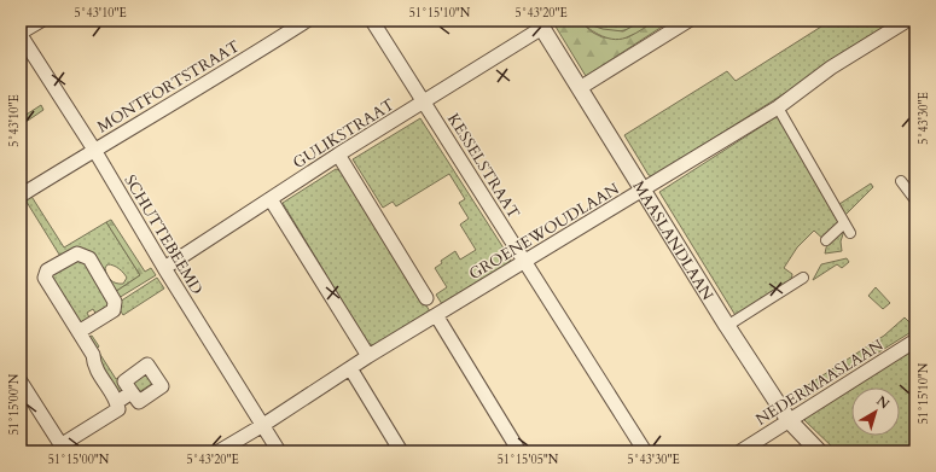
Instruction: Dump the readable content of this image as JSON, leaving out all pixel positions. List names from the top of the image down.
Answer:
{
  "streets": {
    "street": [
      "MONTFORTSTRAAT",
      "GULIKSTRAAT",
      "KESSELSTRAAT",
      "GROENEWOUDLAAN",
      "SCHUTTEBEEMD",
      "MAASLANDLAAN",
      "NEDERMAASLAAN"
    ]
  },
  "crossings": [
    ["MONTFORTSTRAAT", "SCHUTTEBEEMD"],
    ["GULIKSTRAAT", "KESSELSTRAAT"],
    ["GULIKSTRAAT", "SCHUTTEBEEMD"],
    ["GULIKSTRAAT", "MAASLANDLAAN"],
    ["KESSELSTRAAT", "GROENEWOUDLAAN"],
    ["GROENEWOUDLAAN", "SCHUTTEBEEMD"],
    ["GROENEWOUDLAAN", "MAASLANDLAAN"],
    ["MAASLANDLAAN", "NEDERMAASLAAN"]
  ],
  "north": "top right",
  "coordinates": [
    "5°43'10\"E",
    "51°15'10\"N",
    "5°43'20\"E",
    "5°43'30\"E",
    "51°15'00\"N",
    "51°15'05\"N"
  ]
}
